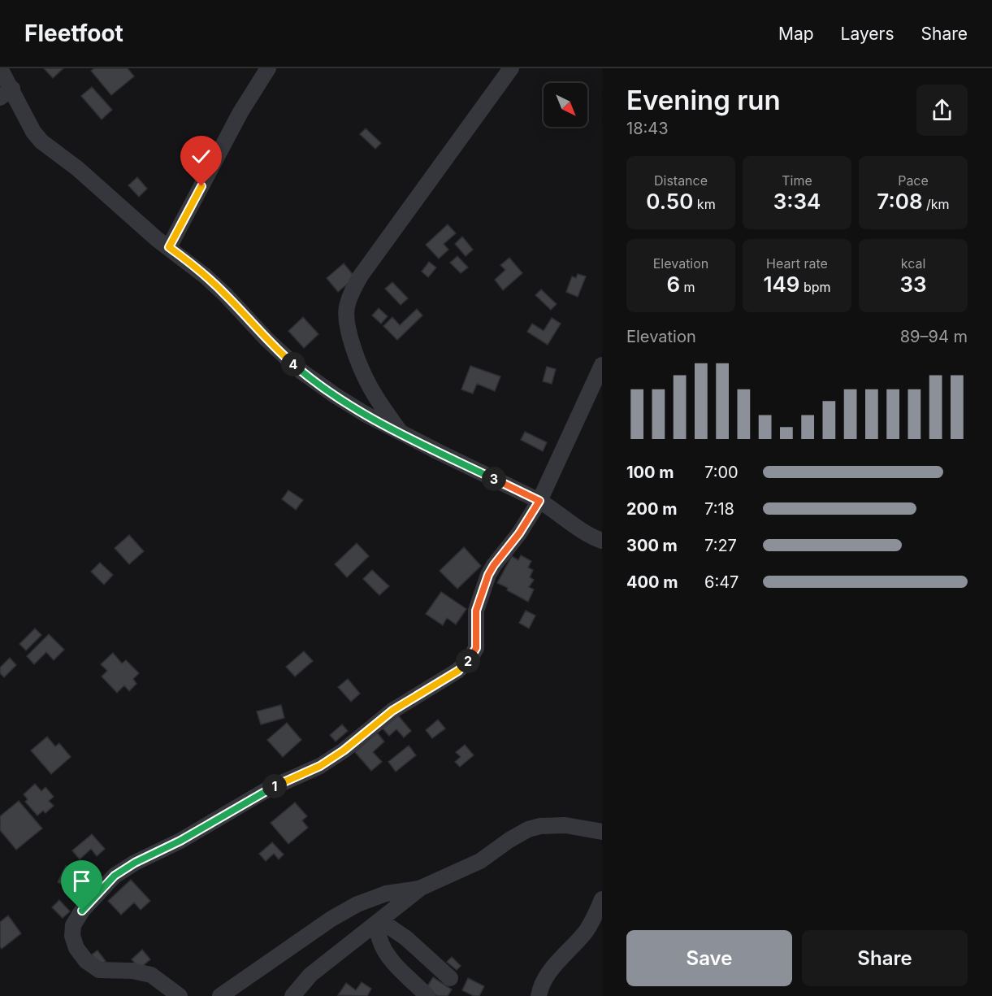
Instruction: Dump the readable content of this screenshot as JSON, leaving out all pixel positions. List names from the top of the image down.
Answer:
{
  "north": "bottom right",
  "page": {
    "header": "Fleetfoot",
    "nav": ["Map", "Layers", "Share"],
    "heading": ["Evening run", "18:43"],
    "stats": [
      ["Distance", "0.50 km"],
      ["Time", "3:34"],
      ["Pace", "7:08 /km"],
      ["Elevation", "6 m"],
      ["Heart rate", "149 bpm"],
      ["kcal", "33"]
    ],
    "chart": ["Elevation", "89–94 m"],
    "pins": [
      "4",
      "3",
      "2",
      "1"
    ],
    "list": [
      {
        "name": "100 m",
        "note": "7:00"
      },
      {
        "name": "200 m",
        "note": "7:18"
      },
      {
        "name": "300 m",
        "note": "7:27"
      },
      {
        "name": "400 m",
        "note": "6:47"
      }
    ],
    "buttons": ["Save", "Share"]
  }
}
